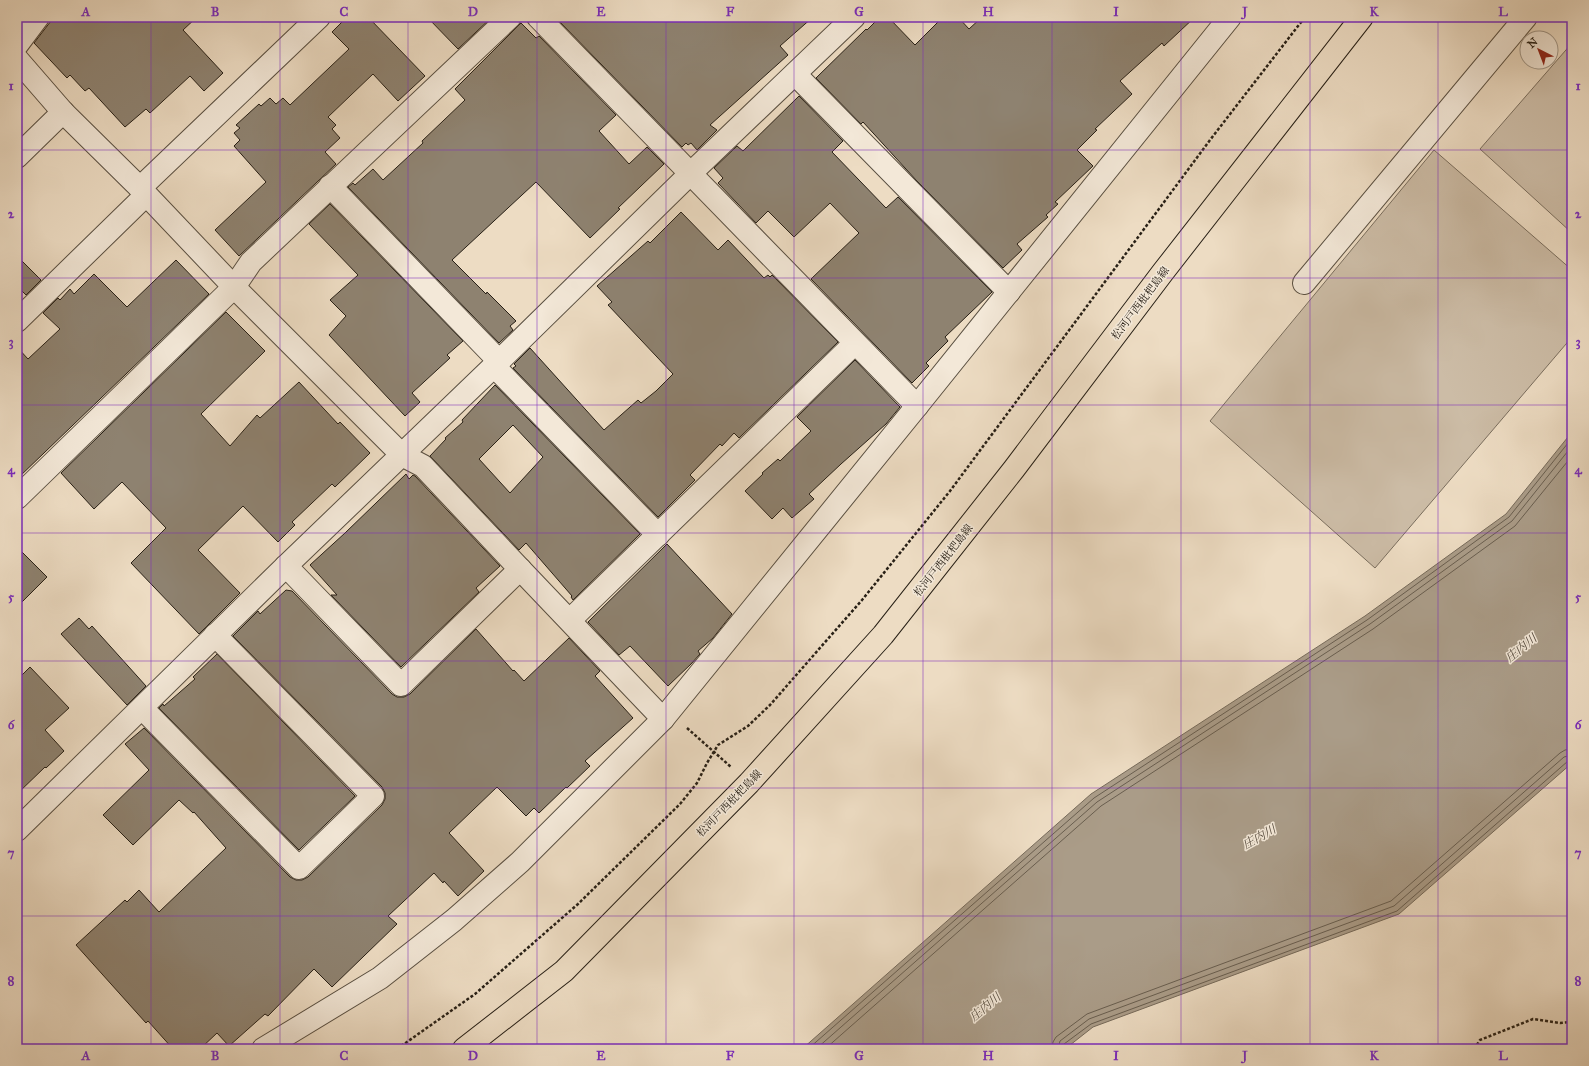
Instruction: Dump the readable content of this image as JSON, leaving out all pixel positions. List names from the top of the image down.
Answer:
{
  "streets": {
    "main road": ["松河戸西枇杷島線"]
  },
  "water": ["庄内川"],
  "north": "top left",
  "grid": {
    "columns": [
      "A",
      "B",
      "C",
      "D",
      "E",
      "F",
      "G",
      "H",
      "I",
      "J",
      "K",
      "L"
    ],
    "rows": [
      "1",
      "2",
      "3",
      "4",
      "5",
      "6",
      "7",
      "8"
    ]
  }
}
